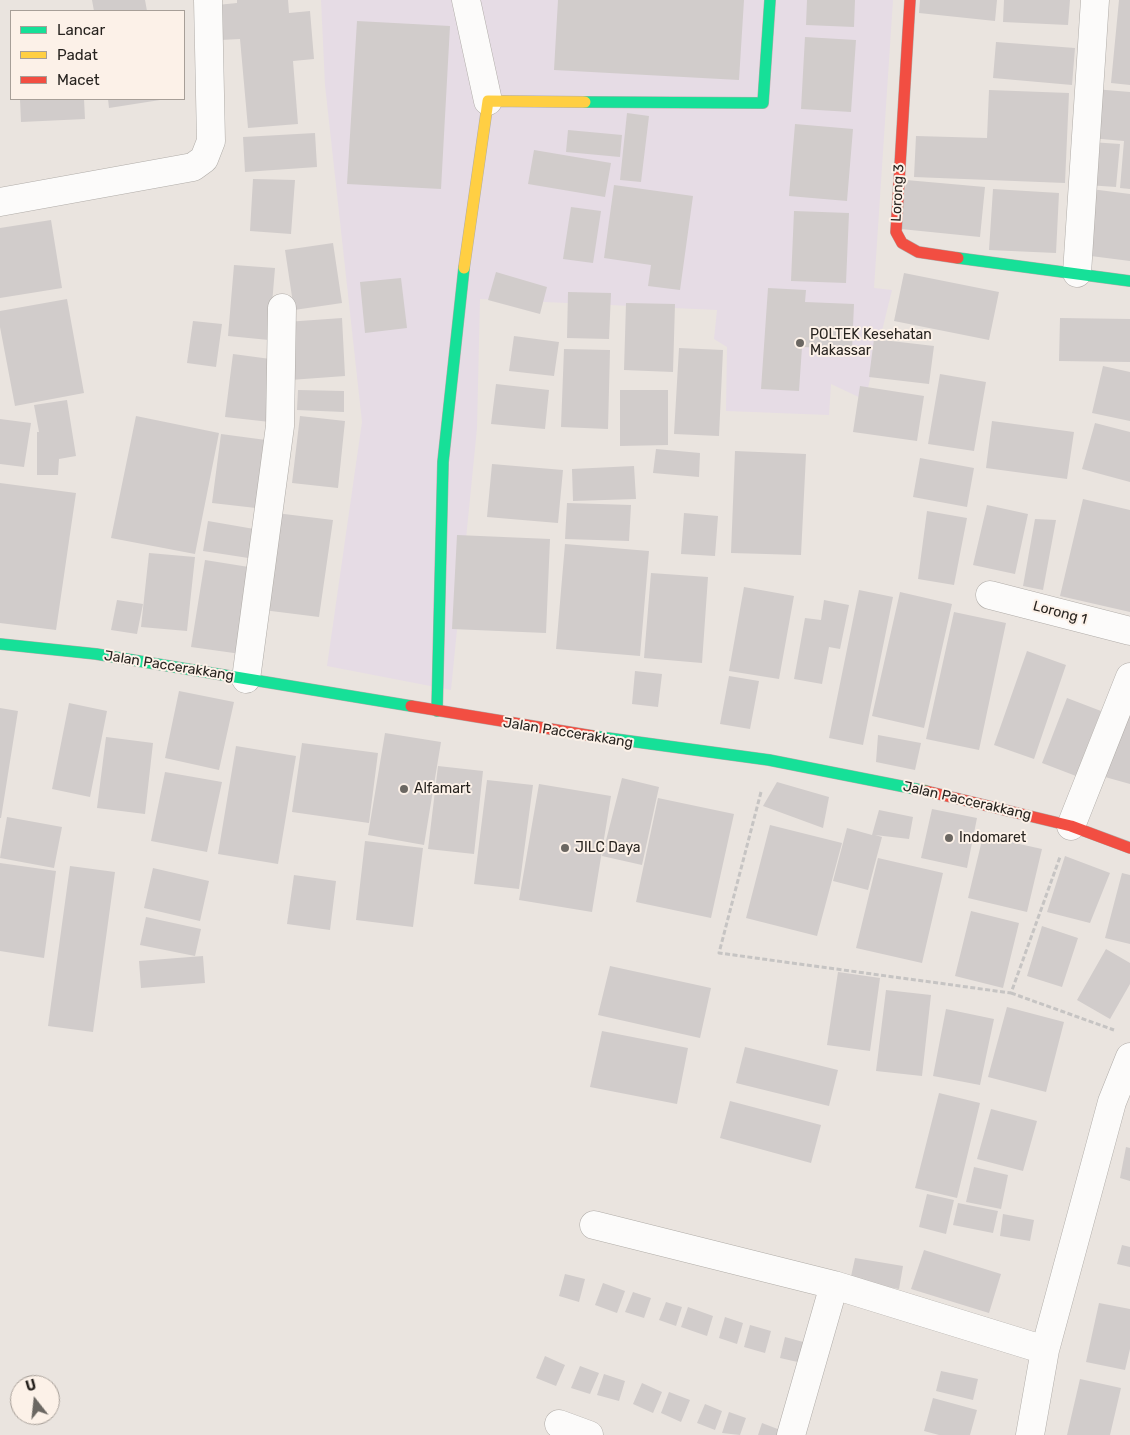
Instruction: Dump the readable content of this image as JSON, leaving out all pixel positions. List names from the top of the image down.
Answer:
{
  "streets": {
    "street": ["Lorong 3", "Lorong 1", "Jalan Paccerakkang"]
  },
  "places": [
    "POLTEK Kesehatan Makassar",
    "Alfamart",
    "Indomaret",
    "JILC Daya"
  ],
  "legend": ["Lancar", "Padat", "Macet"],
  "north": "top"
}
